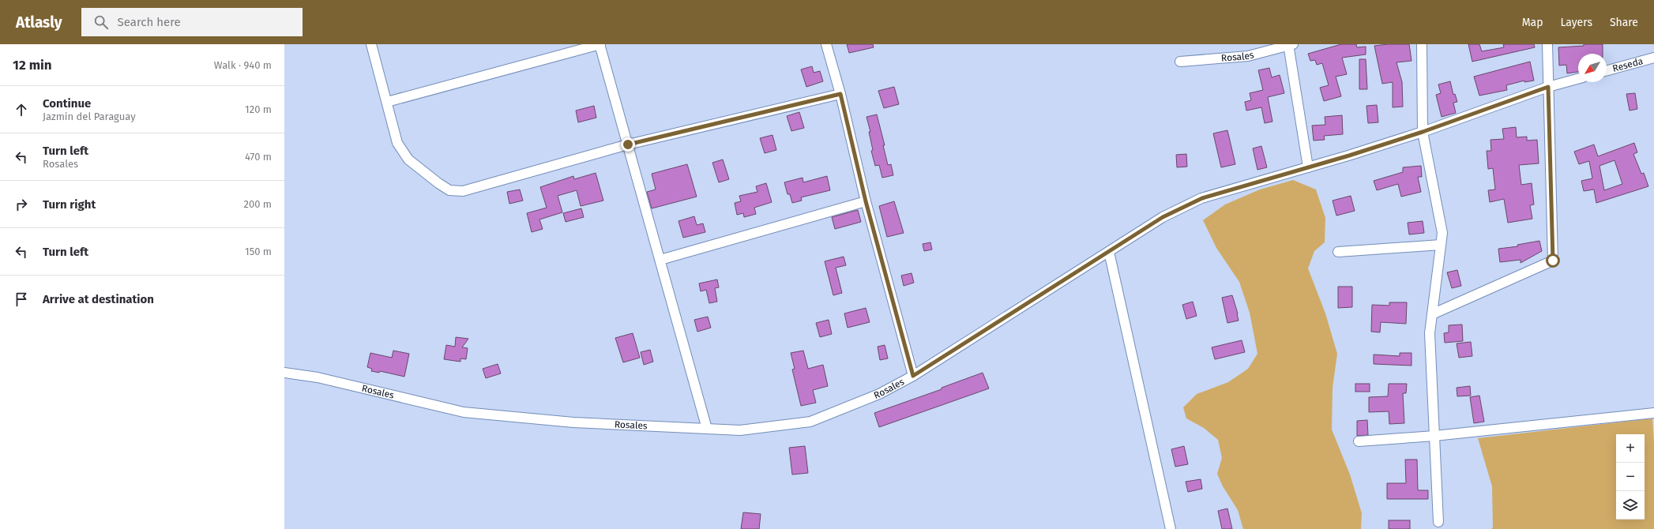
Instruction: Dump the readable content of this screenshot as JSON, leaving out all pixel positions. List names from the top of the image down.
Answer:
{
  "streets": {
    "street": ["Rosales", "Reseda"]
  },
  "north": "bottom left",
  "page": {
    "header": "Atlasly",
    "search": "Search here",
    "nav": ["Map", "Layers", "Share"],
    "heading": ["12 min", "Walk · 940 m"],
    "list": [
      ["Continue", "Jazmin del Paraguay", "120 m"],
      ["Turn left", "Rosales", "470 m"],
      ["Turn right", "200 m"],
      ["Turn left", "150 m"],
      "Arrive at destination"
    ],
    "map_buttons": ["+", "−"]
  }
}
